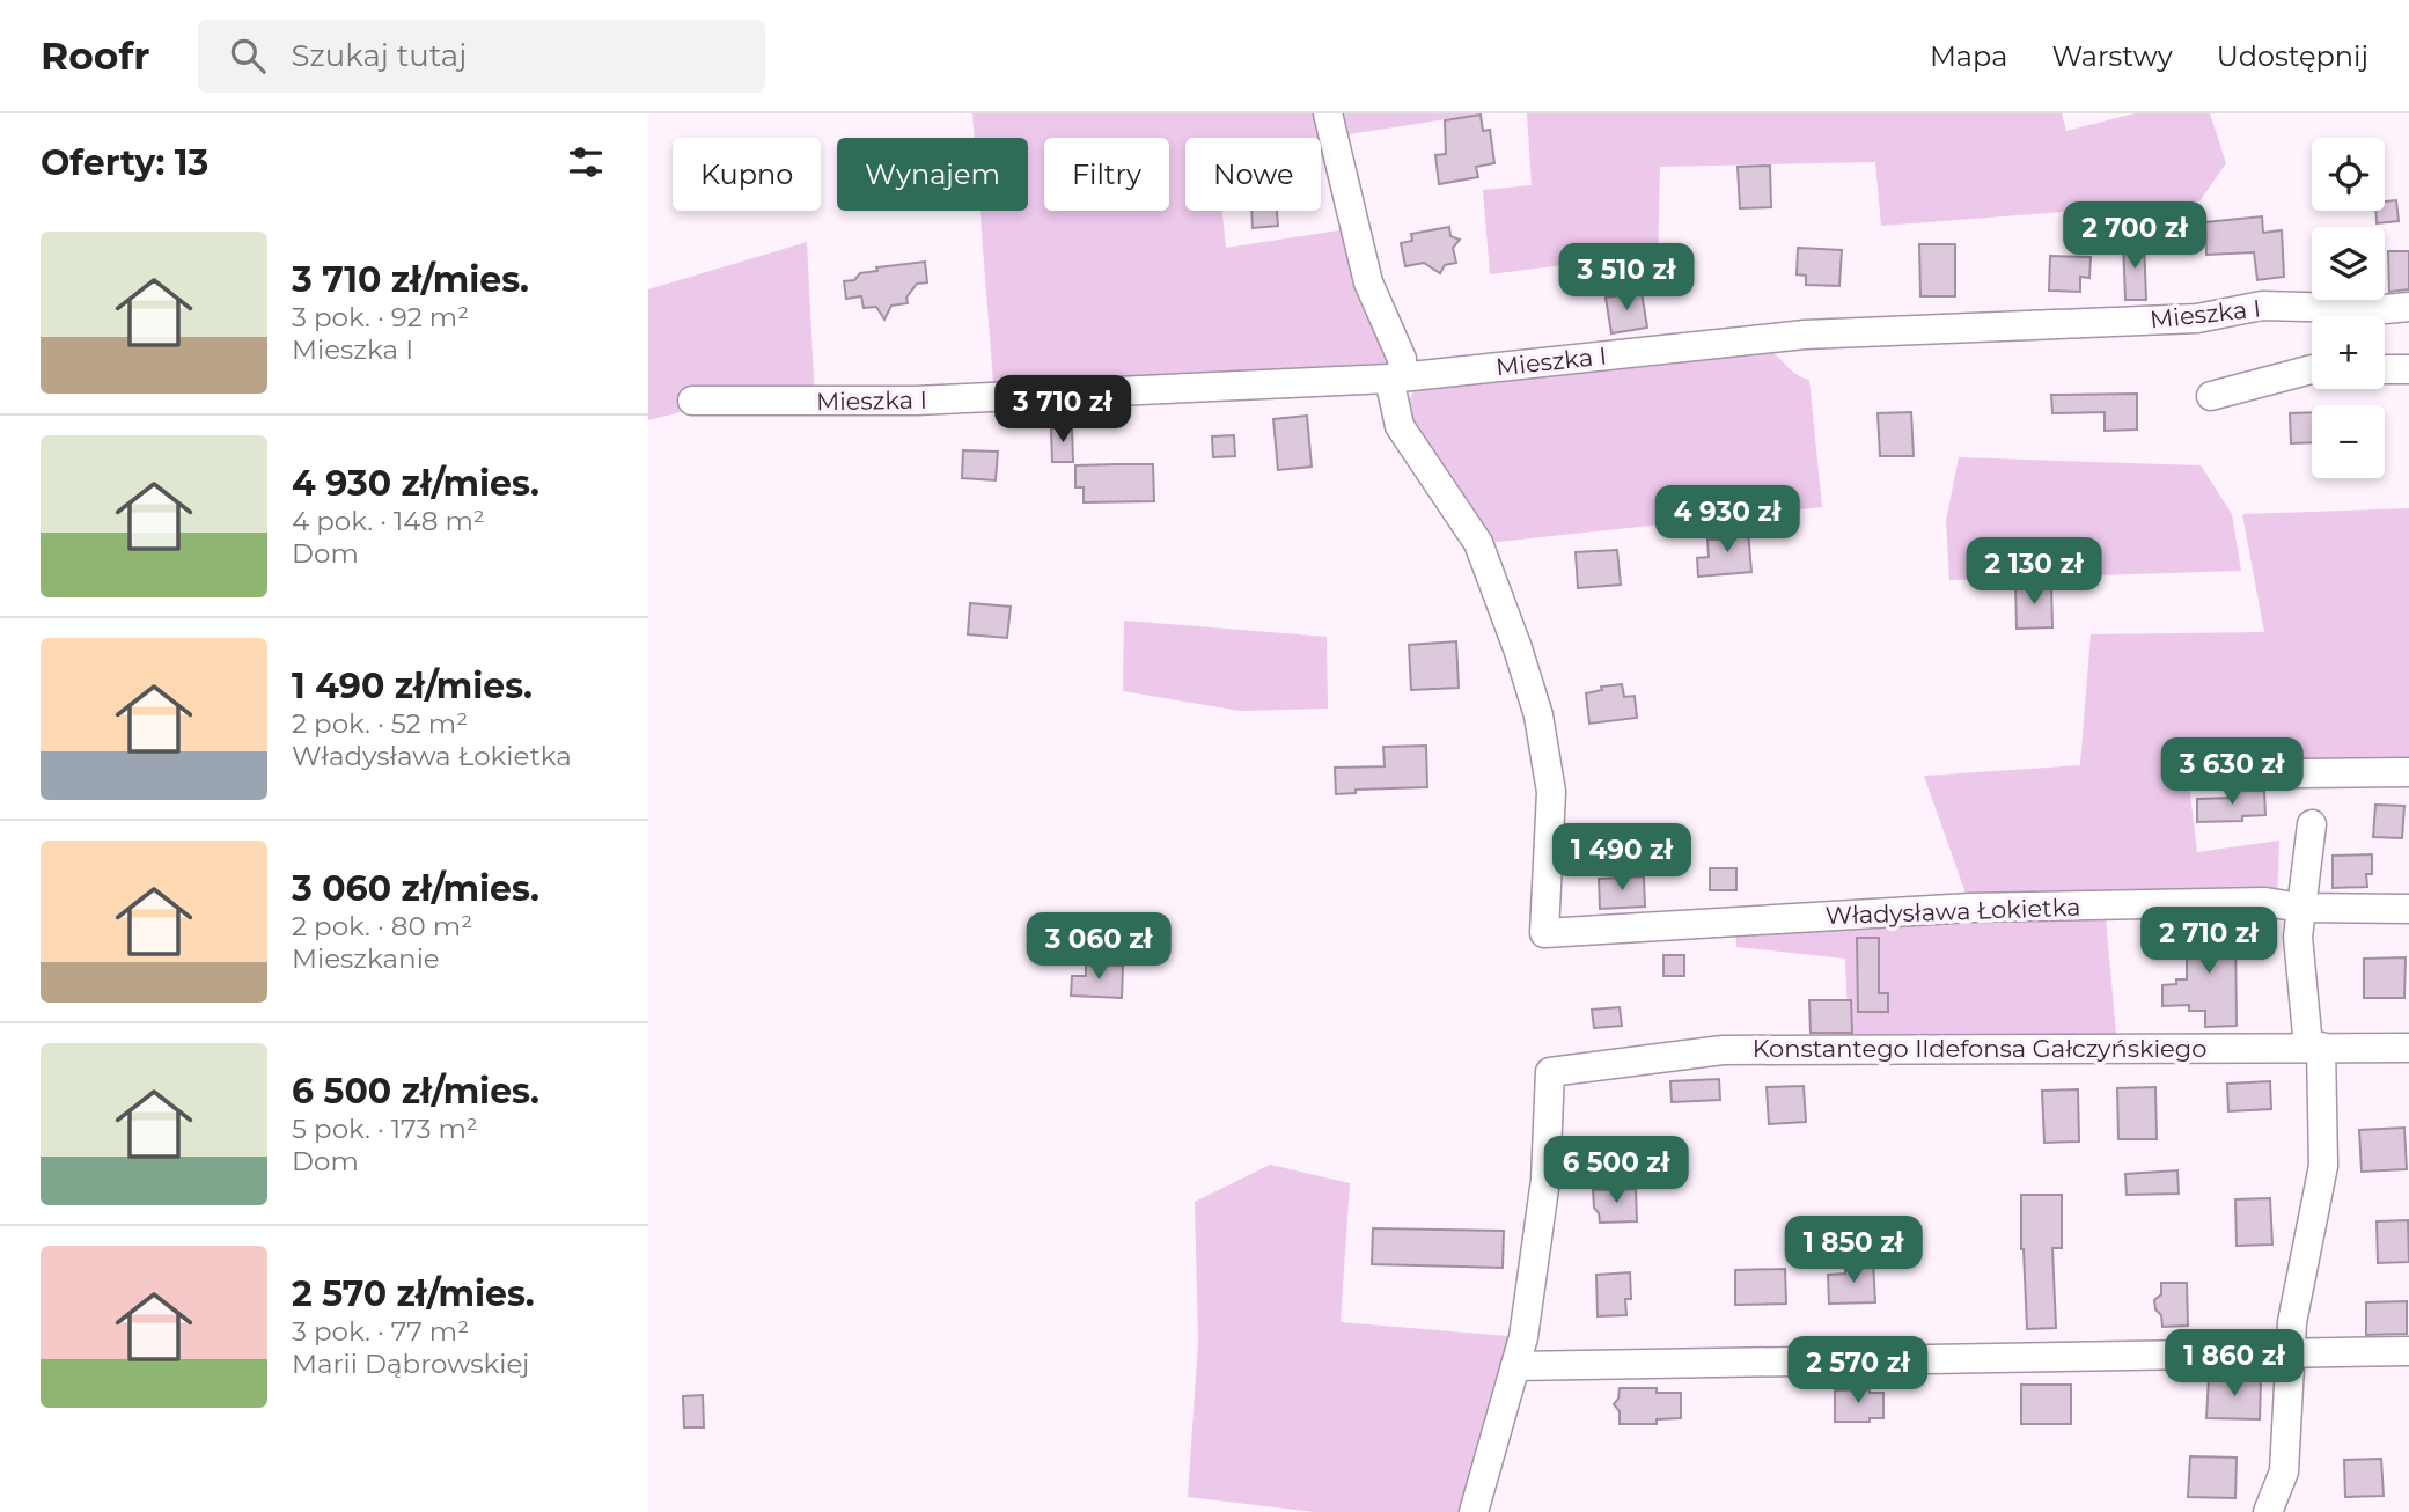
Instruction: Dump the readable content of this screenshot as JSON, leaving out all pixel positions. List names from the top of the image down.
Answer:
{
  "streets": {
    "street": ["Mieszka I", "Władysława Łokietka", "Konstantego Ildefonsa Gałczyńskiego"]
  },
  "crossings": [
    ["Mieszka I", "Władysława Łokietka"]
  ],
  "page": {
    "header": "Roofr",
    "search": "Szukaj tutaj",
    "nav": ["Mapa", "Warstwy", "Udostępnij"],
    "heading": "Oferty: 13",
    "map_buttons": ["+", "−"],
    "chip": [
      "Kupno",
      "Wynajem",
      "Filtry",
      "Nowe"
    ],
    "price": [
      "2 700 zł",
      "3 510 zł",
      "3 710 zł",
      "4 930 zł",
      "2 130 zł",
      "3 630 zł",
      "1 490 zł",
      "2 710 zł",
      "3 060 zł",
      "6 500 zł",
      "1 850 zł",
      "1 860 zł",
      "2 570 zł"
    ],
    "list": [
      {
        "name": "3 710 zł/mies.",
        "note": "3 pok. · 92 m² · Mieszka I"
      },
      {
        "name": "4 930 zł/mies.",
        "note": "4 pok. · 148 m² · Dom"
      },
      {
        "name": "1 490 zł/mies.",
        "note": "2 pok. · 52 m² · Władysława Łokietka"
      },
      {
        "name": "3 060 zł/mies.",
        "note": "2 pok. · 80 m² · Mieszkanie"
      },
      {
        "name": "6 500 zł/mies.",
        "note": "5 pok. · 173 m² · Dom"
      },
      {
        "name": "2 570 zł/mies.",
        "note": "3 pok. · 77 m² · Marii Dąbrowskiej"
      }
    ]
  }
}
